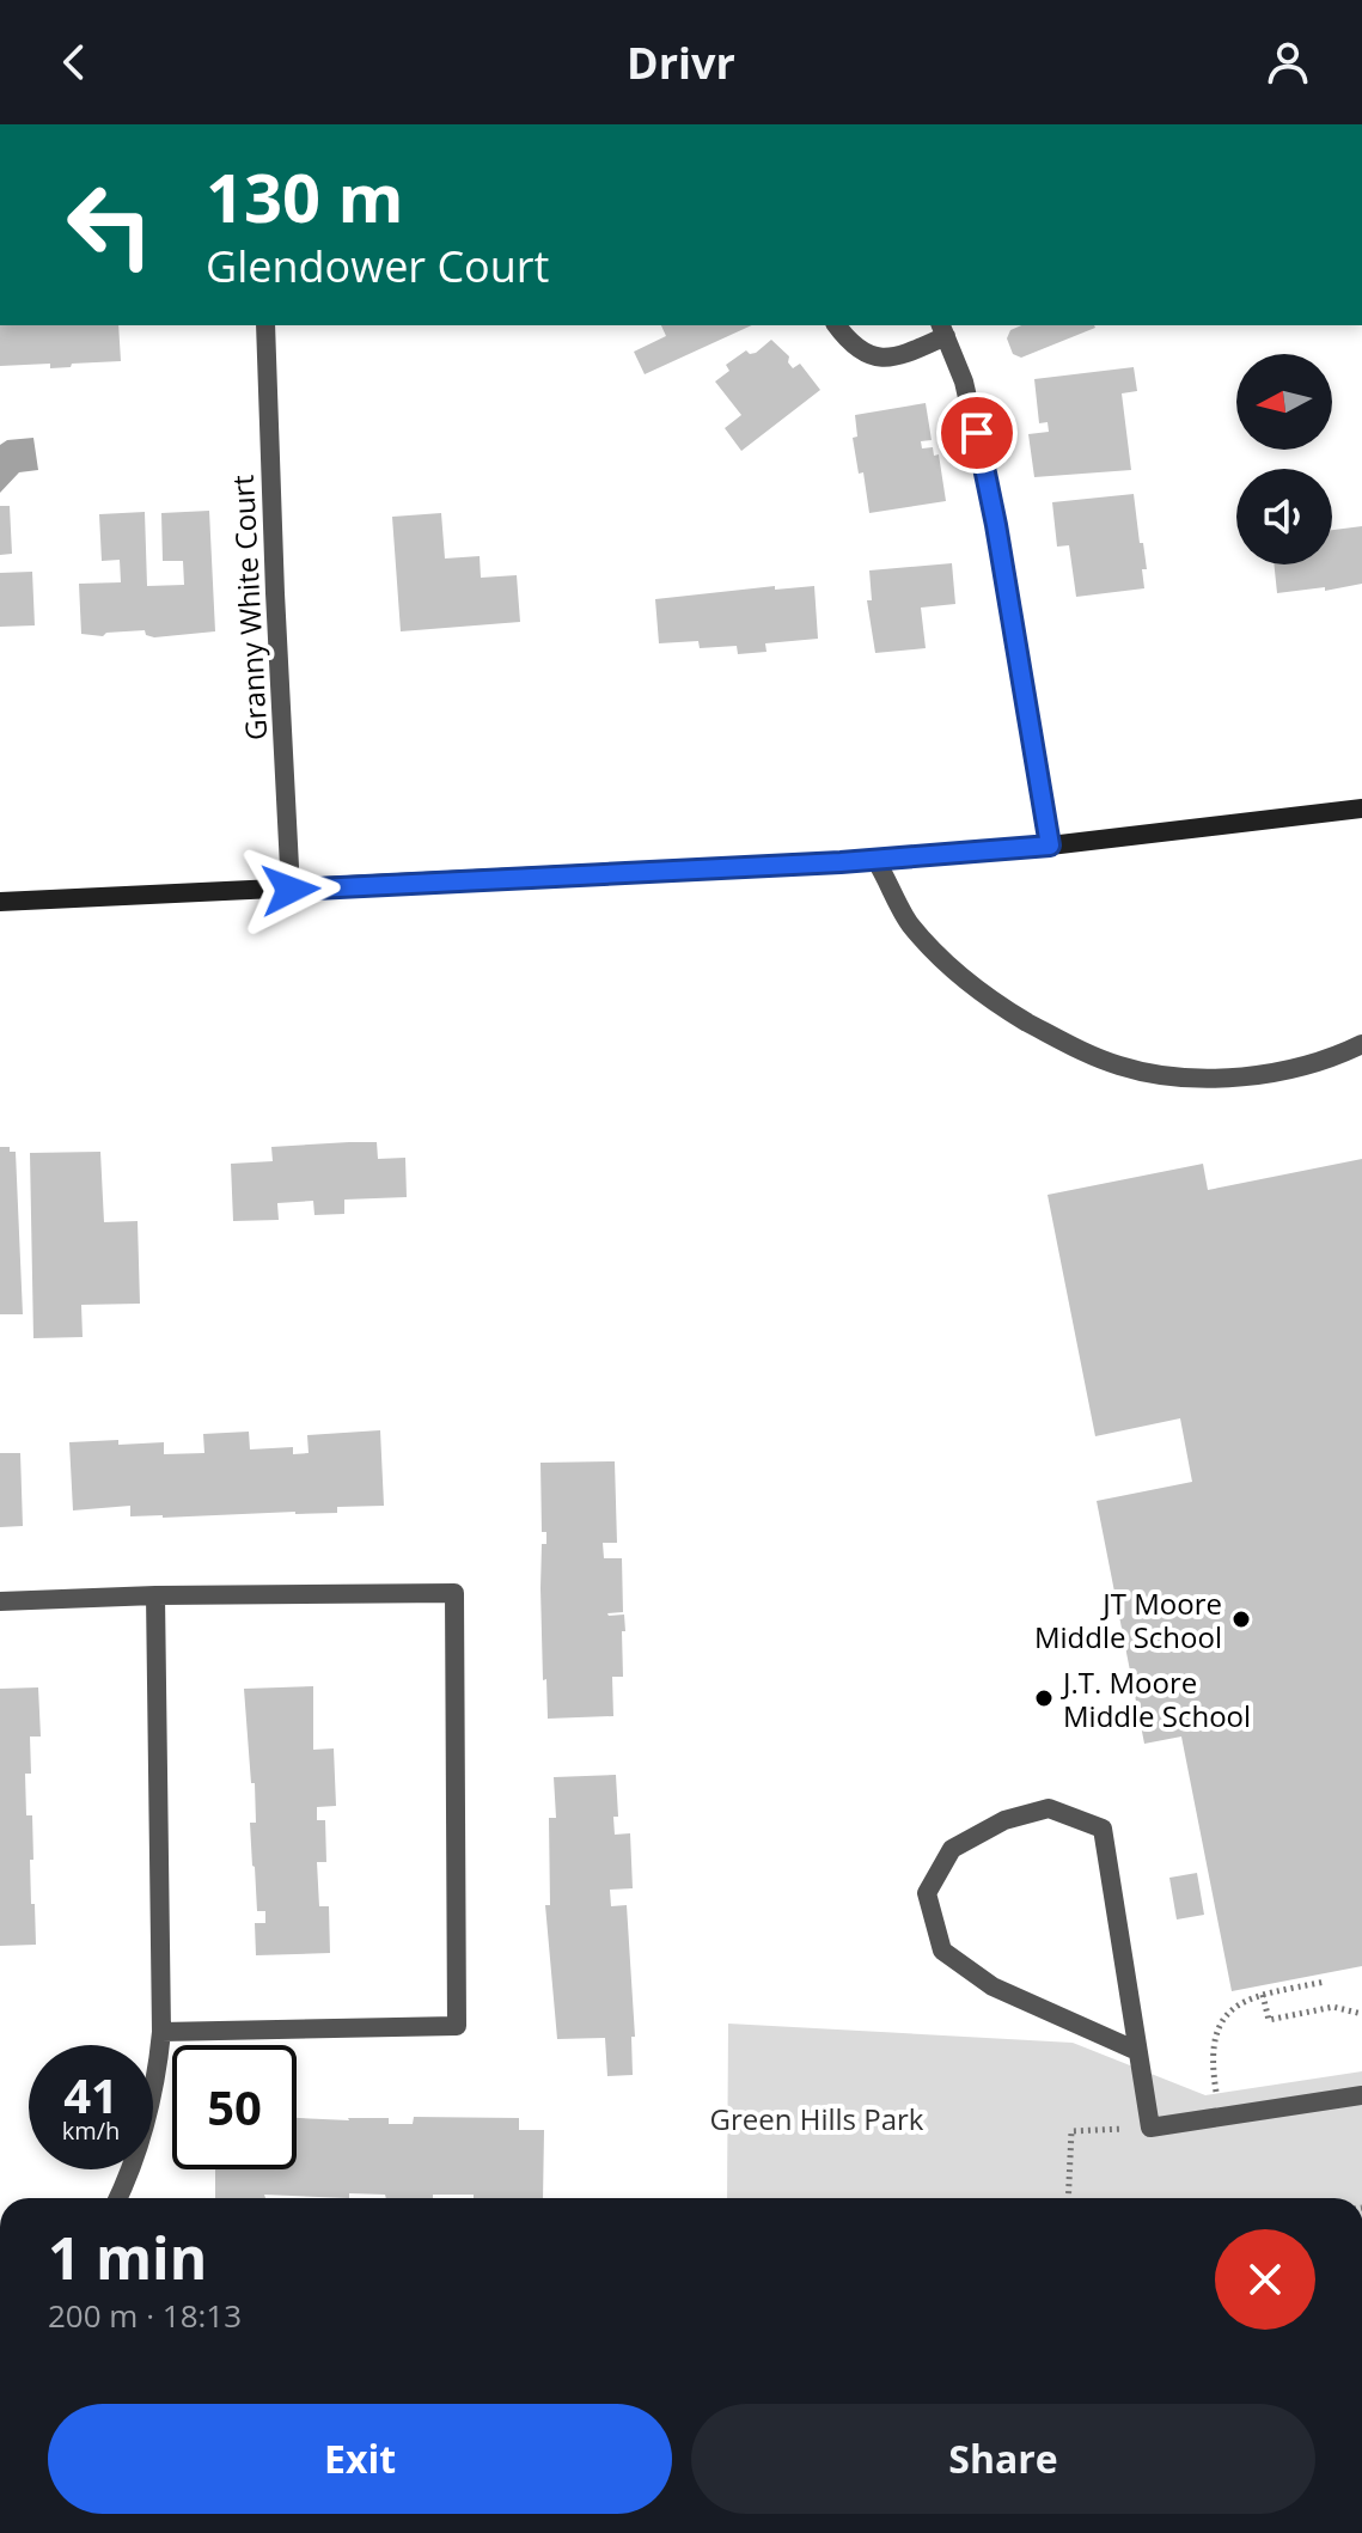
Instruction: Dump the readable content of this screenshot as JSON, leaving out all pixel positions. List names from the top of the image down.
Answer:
{
  "streets": {
    "street": ["Granny White Court"]
  },
  "parks": ["Green Hills Park"],
  "places": ["JT Moore Middle School", "J.T. Moore Middle School"],
  "north": "left",
  "page": {
    "header": "Drivr",
    "turn": ["130 m", "Glendower Court"],
    "speed": "41 km/h",
    "limit": "50",
    "heading": ["1 min", "200 m · 18:13"],
    "buttons": ["Exit", "Share"]
  }
}
